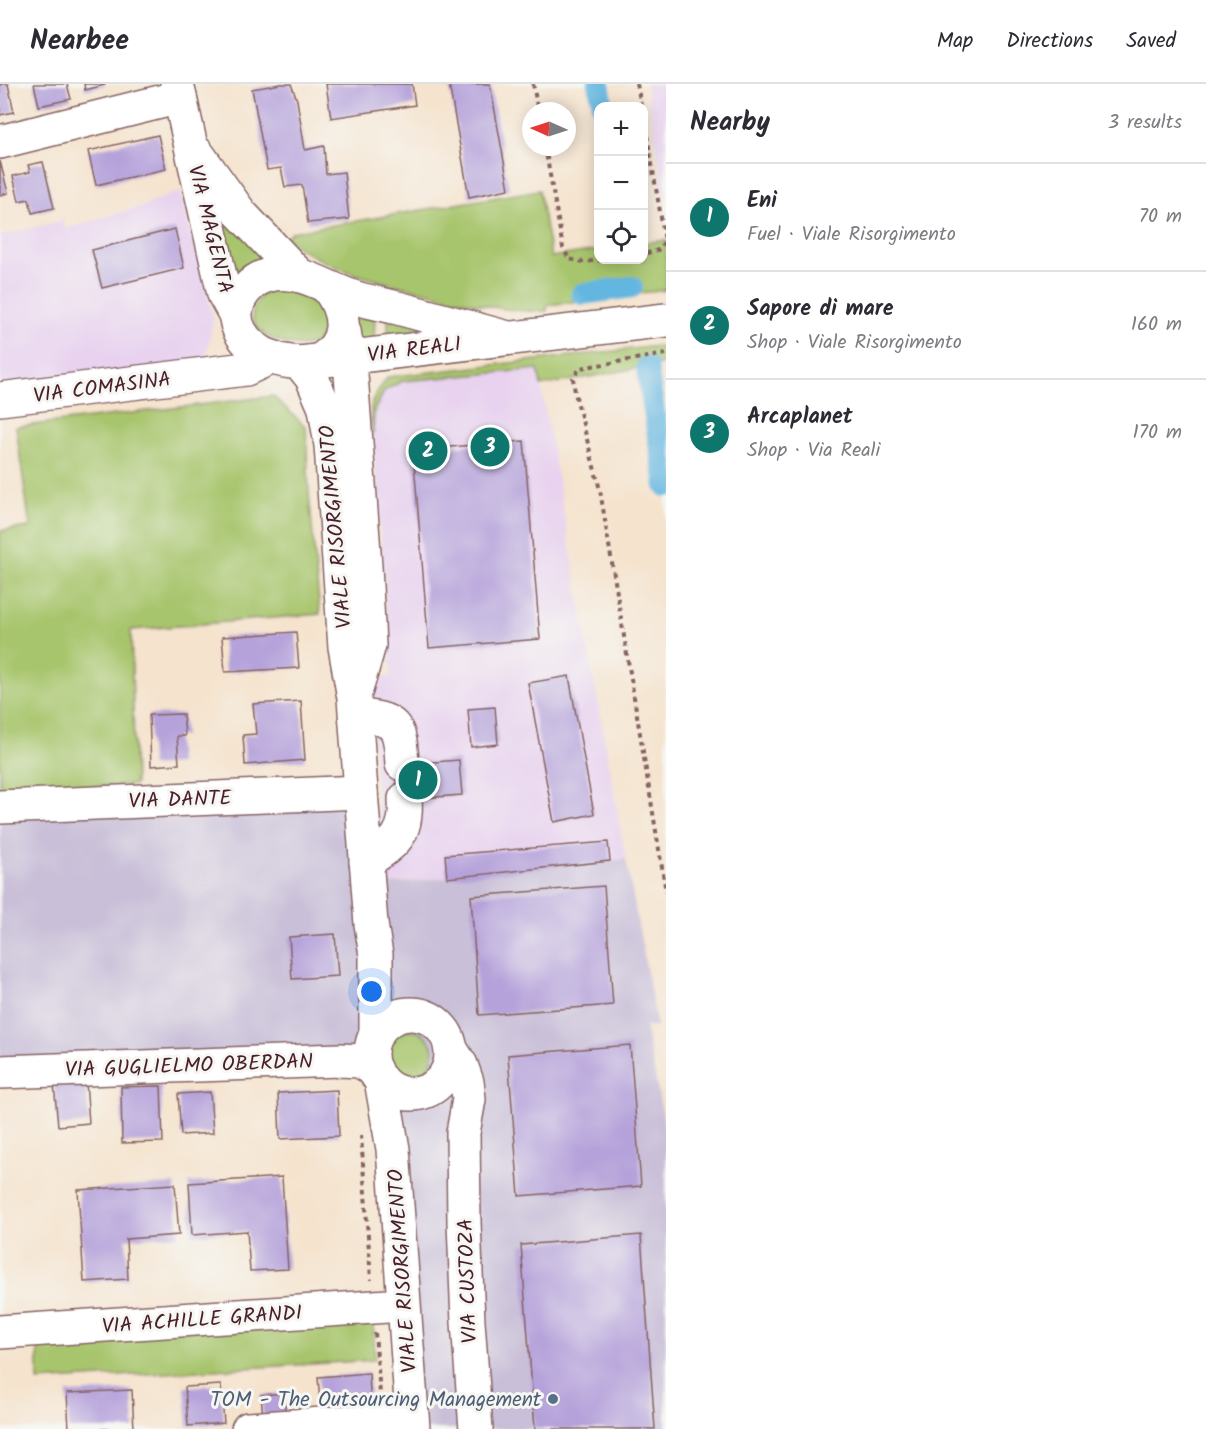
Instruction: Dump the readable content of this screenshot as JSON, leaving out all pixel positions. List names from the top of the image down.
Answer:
{
  "streets": {
    "street": [
      "VIA MAGENTA",
      "VIA REALI",
      "VIA COMASINA",
      "VIALE RISORGIMENTO",
      "VIA DANTE",
      "VIA GUGLIELMO OBERDAN",
      "VIA CUSTOZA",
      "VIA ACHILLE GRANDI"
    ]
  },
  "crossings": [
    ["VIA MAGENTA", "VIA REALI"],
    ["VIA MAGENTA", "VIALE RISORGIMENTO"],
    ["VIA REALI", "VIA COMASINA"],
    ["VIA REALI", "VIALE RISORGIMENTO"],
    ["VIALE RISORGIMENTO", "VIA DANTE"],
    ["VIALE RISORGIMENTO", "VIA GUGLIELMO OBERDAN"],
    ["VIALE RISORGIMENTO", "VIA ACHILLE GRANDI"]
  ],
  "places": ["TOM - The Outsourcing Management"],
  "north": "left",
  "page": {
    "header": "Nearbee",
    "nav": ["Map", "Directions", "Saved"],
    "heading": ["Nearby", "3 results"],
    "map_buttons": ["+", "−"],
    "list": [
      {
        "mark": "1",
        "name": "Eni",
        "note": "Fuel · Viale Risorgimento",
        "value": "70 m"
      },
      {
        "mark": "2",
        "name": "Sapore di mare",
        "note": "Shop · Viale Risorgimento",
        "value": "160 m"
      },
      {
        "mark": "3",
        "name": "Arcaplanet",
        "note": "Shop · Via Reali",
        "value": "170 m"
      }
    ],
    "pins": ["3", "2", "1"]
  }
}
